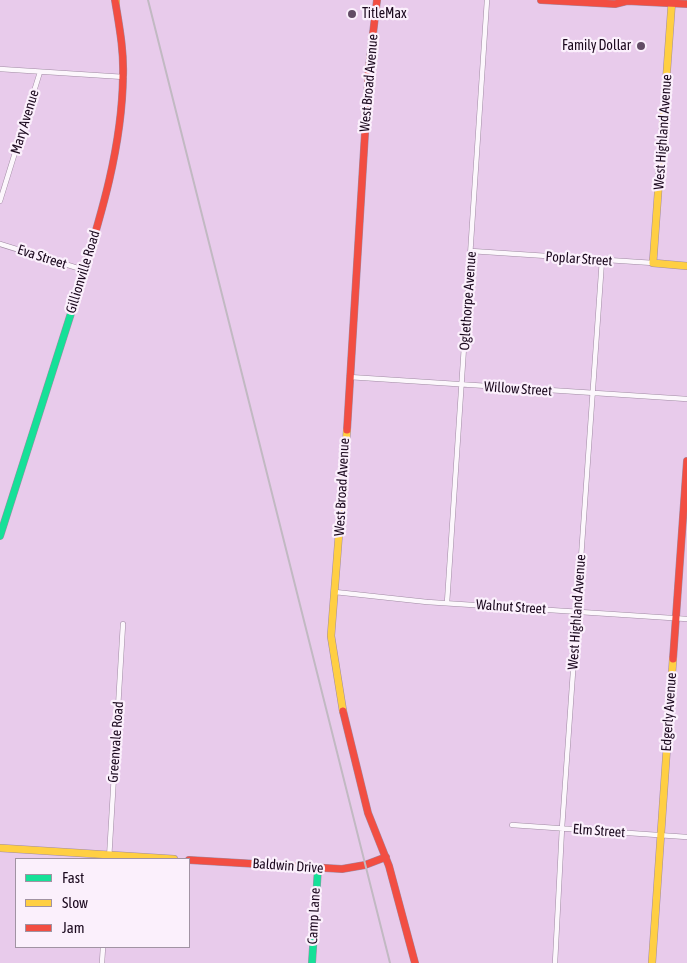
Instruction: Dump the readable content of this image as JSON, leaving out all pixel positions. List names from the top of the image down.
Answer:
{
  "streets": {
    "street": [
      "West Broad Avenue",
      "Mary Avenue",
      "West Highland Avenue",
      "Eva Street",
      "Poplar Street",
      "Gillionville Road",
      "Oglethorpe Avenue",
      "Willow Street",
      "Walnut Street",
      "Edgerly Avenue",
      "Greenvale Road",
      "Elm Street",
      "Baldwin Drive",
      "Camp Lane"
    ]
  },
  "crossings": [
    ["West Broad Avenue", "Willow Street"],
    ["West Broad Avenue", "Walnut Street"],
    ["West Broad Avenue", "Baldwin Drive"],
    ["West Highland Avenue", "Poplar Street"],
    ["West Highland Avenue", "Willow Street"],
    ["West Highland Avenue", "Walnut Street"],
    ["West Highland Avenue", "Elm Street"],
    ["Eva Street", "Gillionville Road"],
    ["Poplar Street", "Oglethorpe Avenue"],
    ["Oglethorpe Avenue", "Willow Street"],
    ["Oglethorpe Avenue", "Walnut Street"],
    ["Walnut Street", "Edgerly Avenue"],
    ["Edgerly Avenue", "Elm Street"],
    ["Baldwin Drive", "Camp Lane"]
  ],
  "places": ["TitleMax", "Family Dollar"],
  "legend": ["Fast", "Slow", "Jam"]
}
